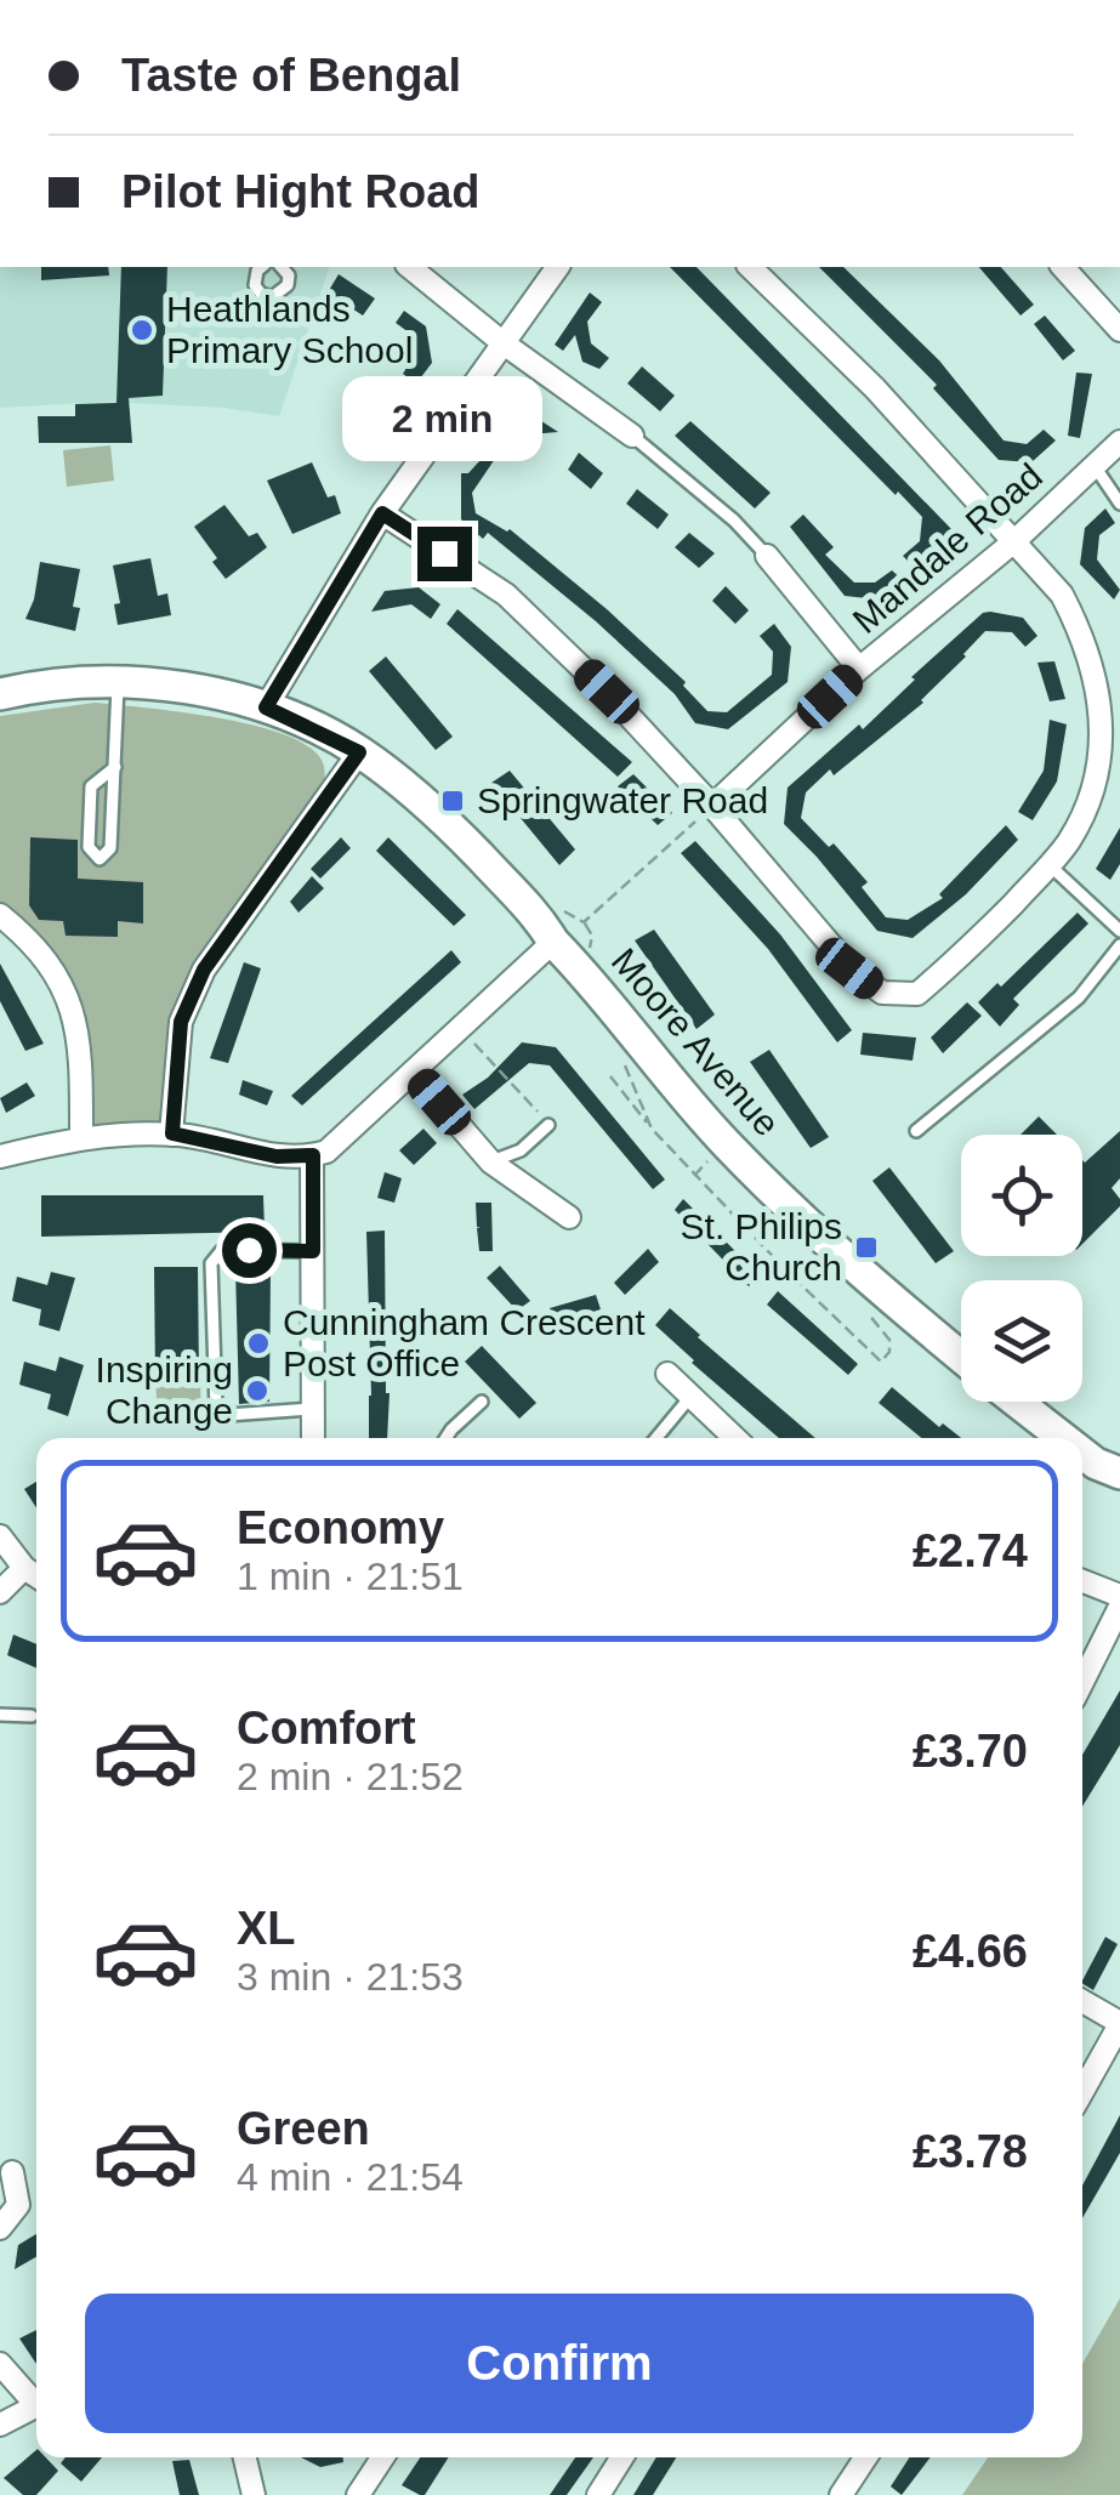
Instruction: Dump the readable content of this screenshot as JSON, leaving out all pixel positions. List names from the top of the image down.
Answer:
{
  "streets": {
    "street": ["Mandale Road", "Moore Avenue"]
  },
  "places": {
    "other": ["Heathlands Primary School", "Cunningham Crescent Post Office", "Inspiring Change"],
    "transit": ["Springwater Road", "St. Philips Church"]
  },
  "page": {
    "banner": ["Taste of Bengal", "Pilot Hight Road"],
    "bubble": "2 min",
    "list": [
      {
        "name": "Economy",
        "note": "1 min · 21:51",
        "value": "£2.74"
      },
      {
        "name": "Comfort",
        "note": "2 min · 21:52",
        "value": "£3.70"
      },
      {
        "name": "XL",
        "note": "3 min · 21:53",
        "value": "£4.66"
      },
      {
        "name": "Green",
        "note": "4 min · 21:54",
        "value": "£3.78"
      }
    ],
    "buttons": "Confirm"
  }
}
